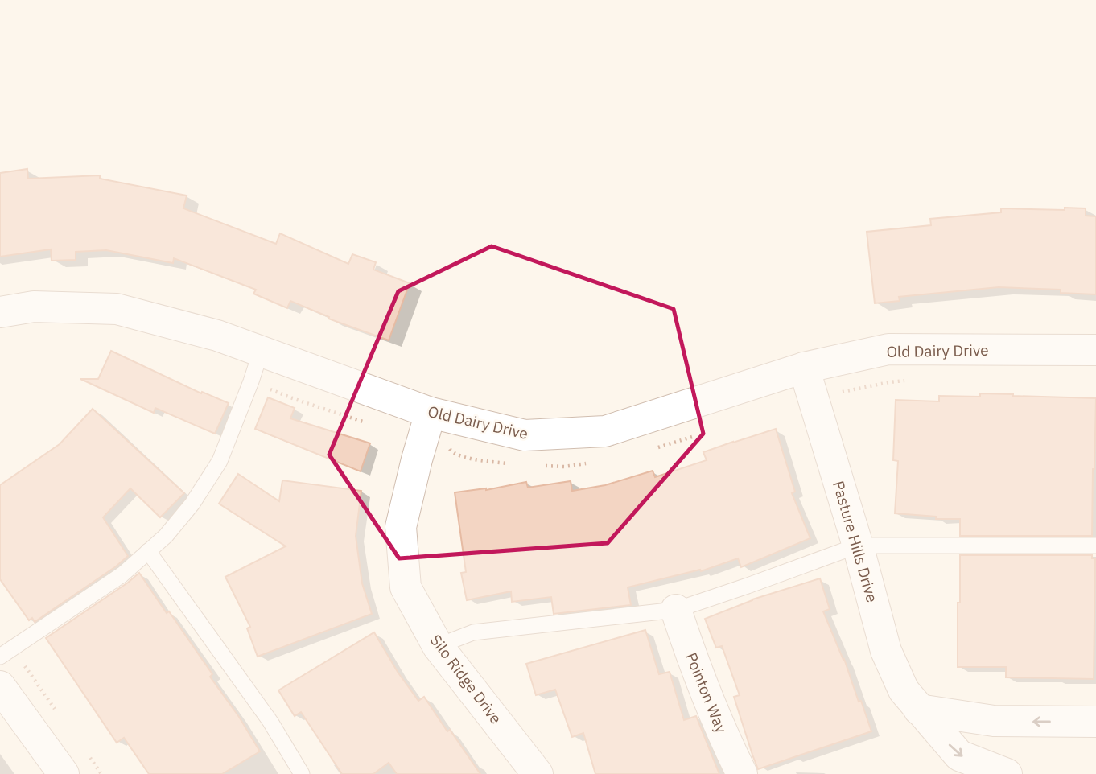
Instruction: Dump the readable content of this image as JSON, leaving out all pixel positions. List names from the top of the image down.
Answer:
{
  "streets": {
    "street": [
      "Old Dairy Drive",
      "Pasture Hills Drive",
      "Silo Ridge Drive",
      "Pointon Way"
    ]
  },
  "crossings": [
    ["Old Dairy Drive", "Pasture Hills Drive"],
    ["Old Dairy Drive", "Silo Ridge Drive"]
  ]
}
